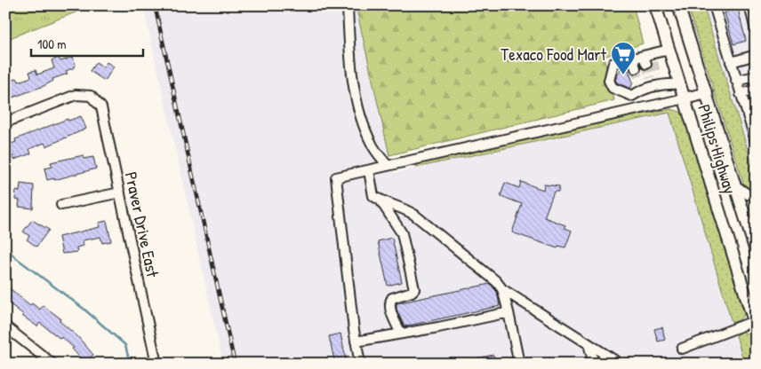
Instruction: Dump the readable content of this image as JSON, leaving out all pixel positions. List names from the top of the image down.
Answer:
{
  "streets": {
    "main road": ["Philips Highway"],
    "street": ["Praver Drive East"]
  },
  "places": {
    "supermarket": ["Texaco Food Mart"]
  },
  "scale_bar": "100 m"
}
